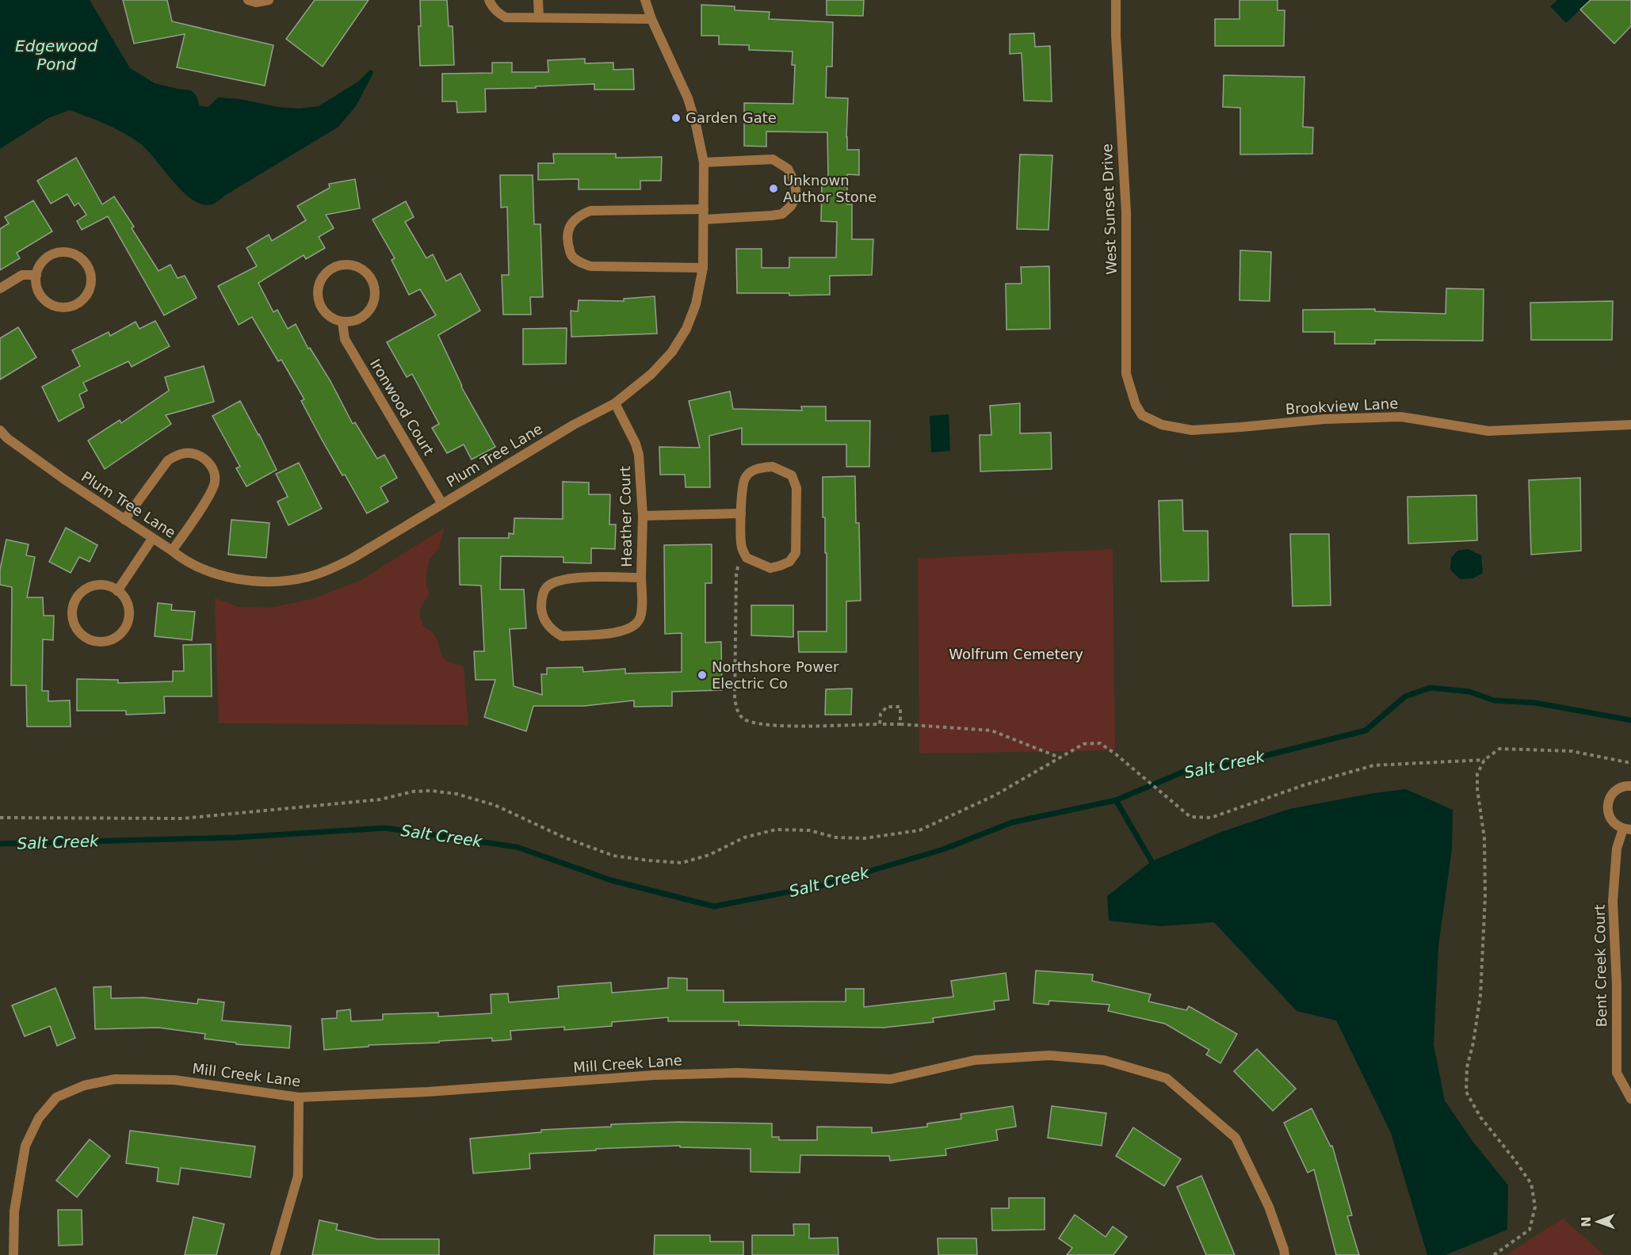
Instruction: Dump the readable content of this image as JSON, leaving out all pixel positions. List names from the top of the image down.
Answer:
{
  "streets": {
    "street": [
      "West Sunset Drive",
      "Brookview Lane",
      "Ironwood Court",
      "Plum Tree Lane",
      "Heather Court",
      "Bent Creek Court",
      "Mill Creek Lane"
    ]
  },
  "crossings": [
    ["West Sunset Drive", "Brookview Lane"],
    ["Ironwood Court", "Plum Tree Lane"],
    ["Plum Tree Lane", "Heather Court"]
  ],
  "water": ["Edgewood Pond", "Salt Creek"],
  "parks": ["Wolfrum Cemetery"],
  "places": ["Garden Gate", "Unknown Author Stone", "Northshore Power Electric Co"],
  "north": "left"
}
